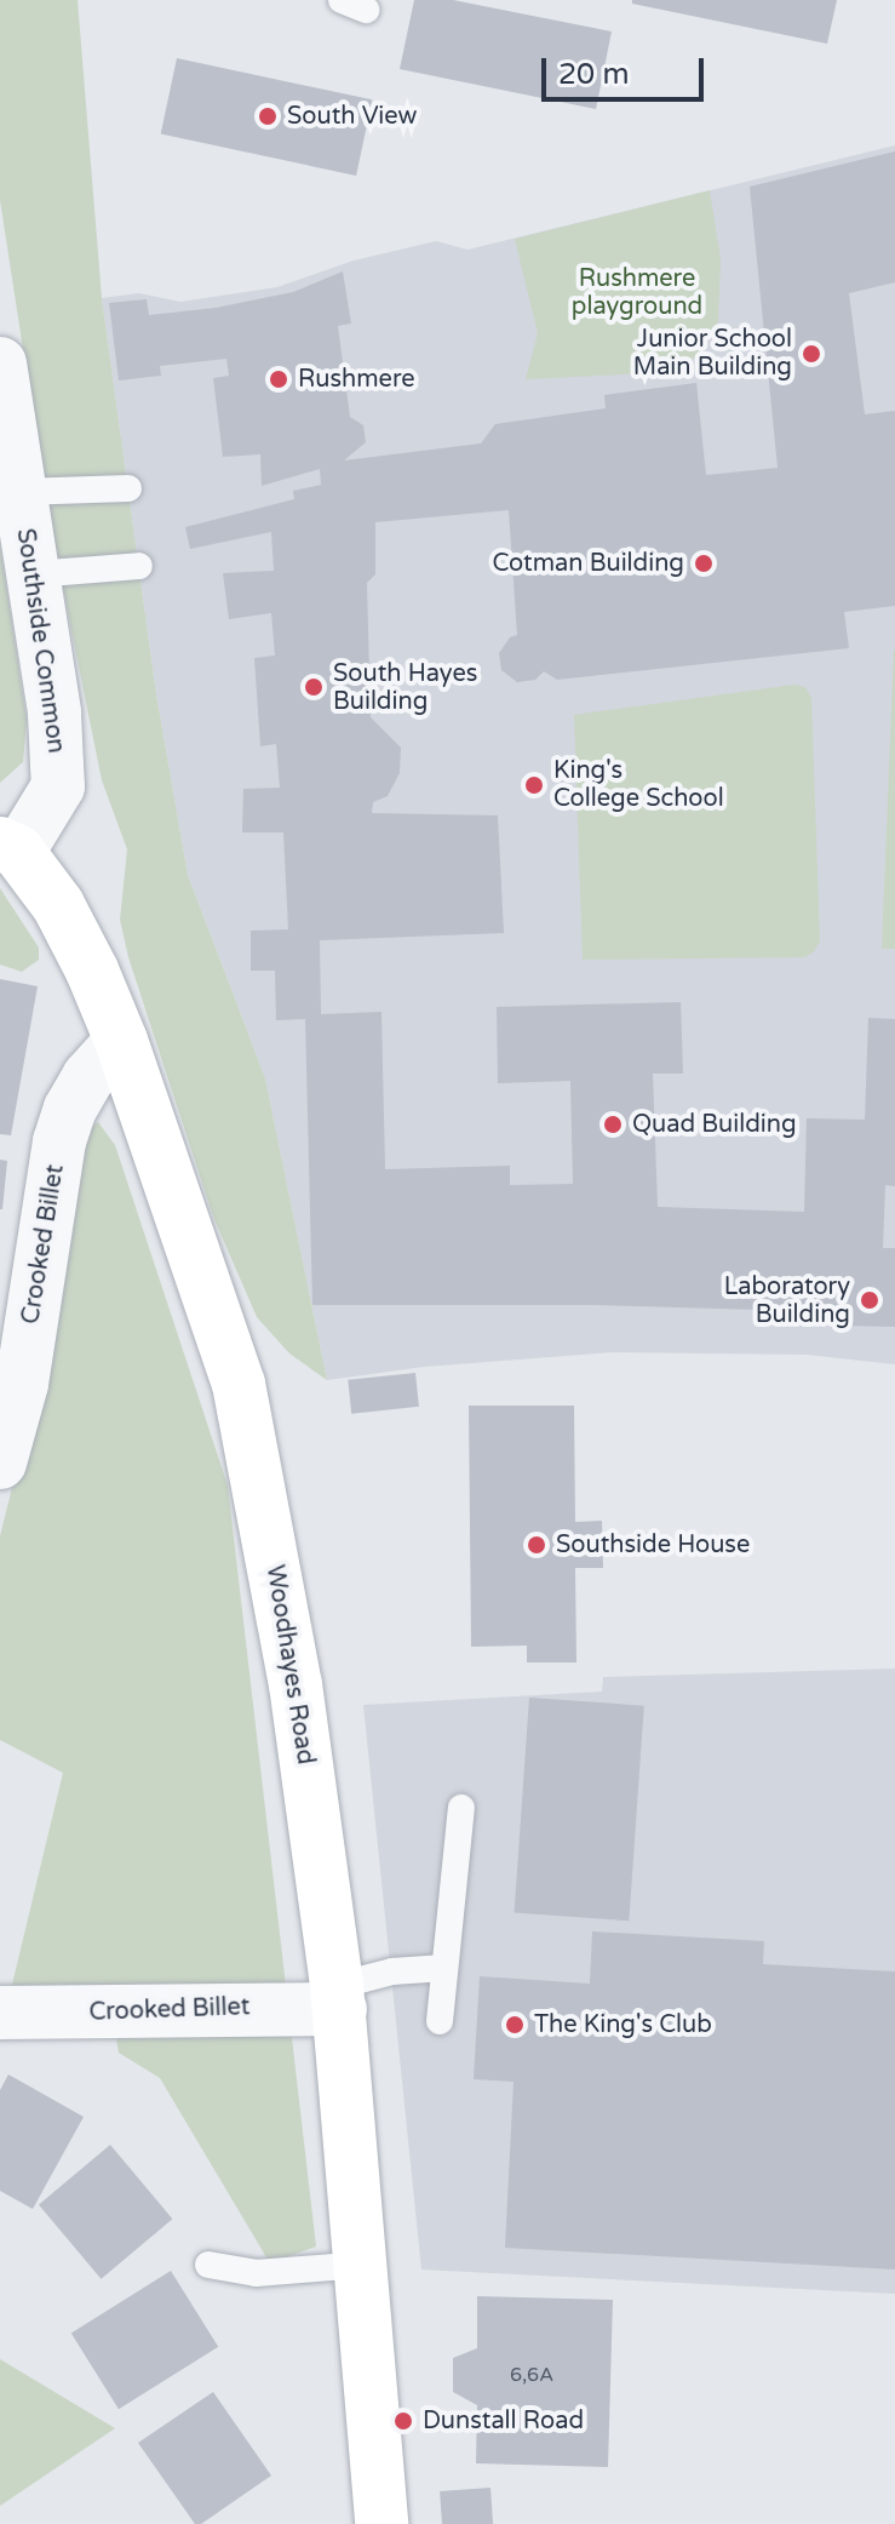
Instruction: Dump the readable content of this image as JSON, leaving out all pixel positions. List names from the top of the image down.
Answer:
{
  "streets": {
    "main road": ["Woodhayes Road"],
    "street": ["Southside Common", "Crooked Billet"]
  },
  "crossings": [
    ["Southside Common", "Woodhayes Road"],
    ["Crooked Billet", "Woodhayes Road"]
  ],
  "parks": ["Rushmere playground"],
  "places": [
    "South View",
    "Junior School Main Building",
    "Rushmere",
    "Cotman Building",
    "South Hayes Building",
    "King's College School",
    "Quad Building",
    "Laboratory Building",
    "Southside House",
    "The King's Club",
    "Dunstall Road"
  ],
  "house_numbers": ["6,6A"],
  "scale_bar": "20 m"
}
